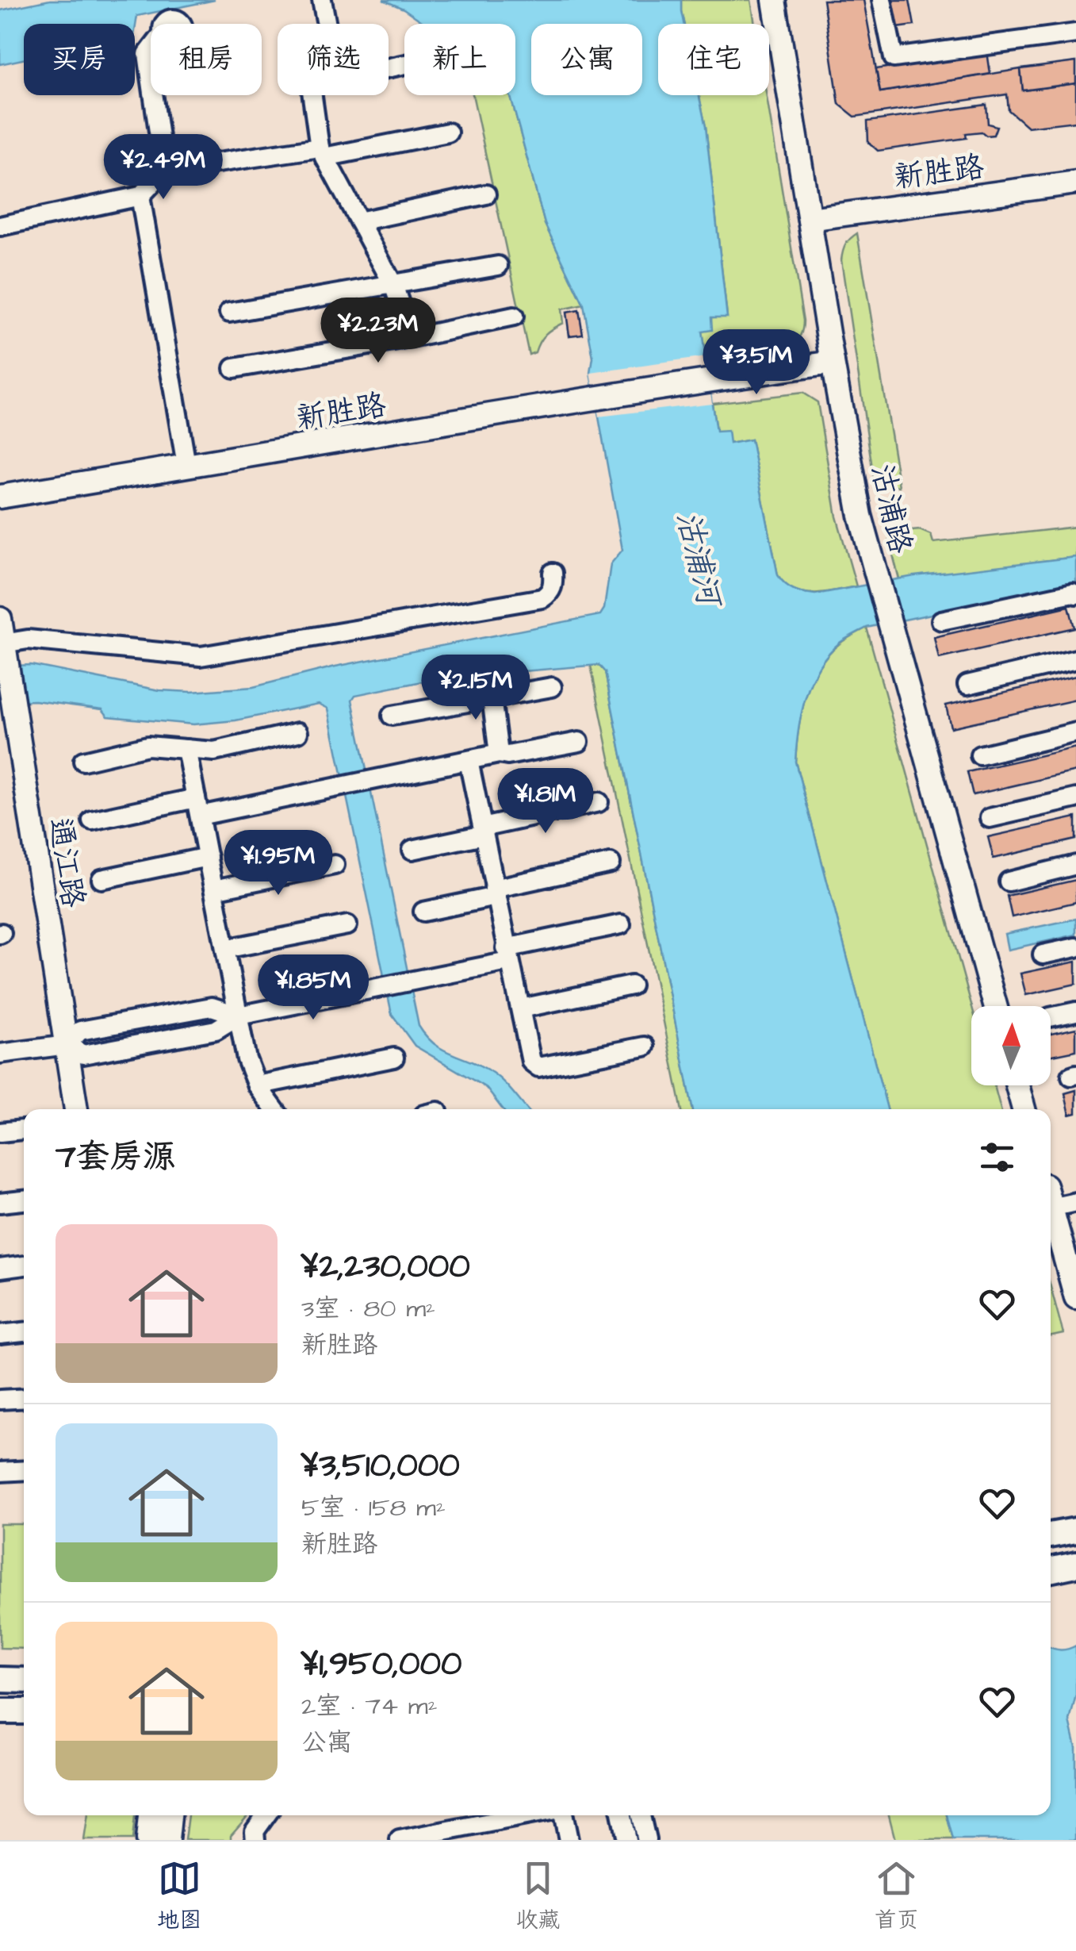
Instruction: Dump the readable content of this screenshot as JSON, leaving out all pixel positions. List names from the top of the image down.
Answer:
{
  "streets": {
    "street": ["新胜路", "沽浦路", "通江路"]
  },
  "crossings": [
    ["新胜路", "沽浦路"]
  ],
  "water": ["沽浦河"],
  "north": "top",
  "page": {
    "chip": [
      "买房",
      "租房",
      "筛选",
      "新上",
      "公寓",
      "住宅"
    ],
    "price": [
      "¥2.49M",
      "¥2.23M",
      "¥3.51M",
      "¥2.15M",
      "¥1.81M",
      "¥1.95M",
      "¥1.85M"
    ],
    "heading": "7套房源",
    "list": [
      {
        "name": "¥2,230,000",
        "note": "3室 · 80 m² · 新胜路"
      },
      {
        "name": "¥3,510,000",
        "note": "5室 · 158 m² · 新胜路"
      },
      {
        "name": "¥1,950,000",
        "note": "2室 · 74 m² · 公寓"
      }
    ],
    "tabs": ["地图", "收藏", "首页"]
  }
}
